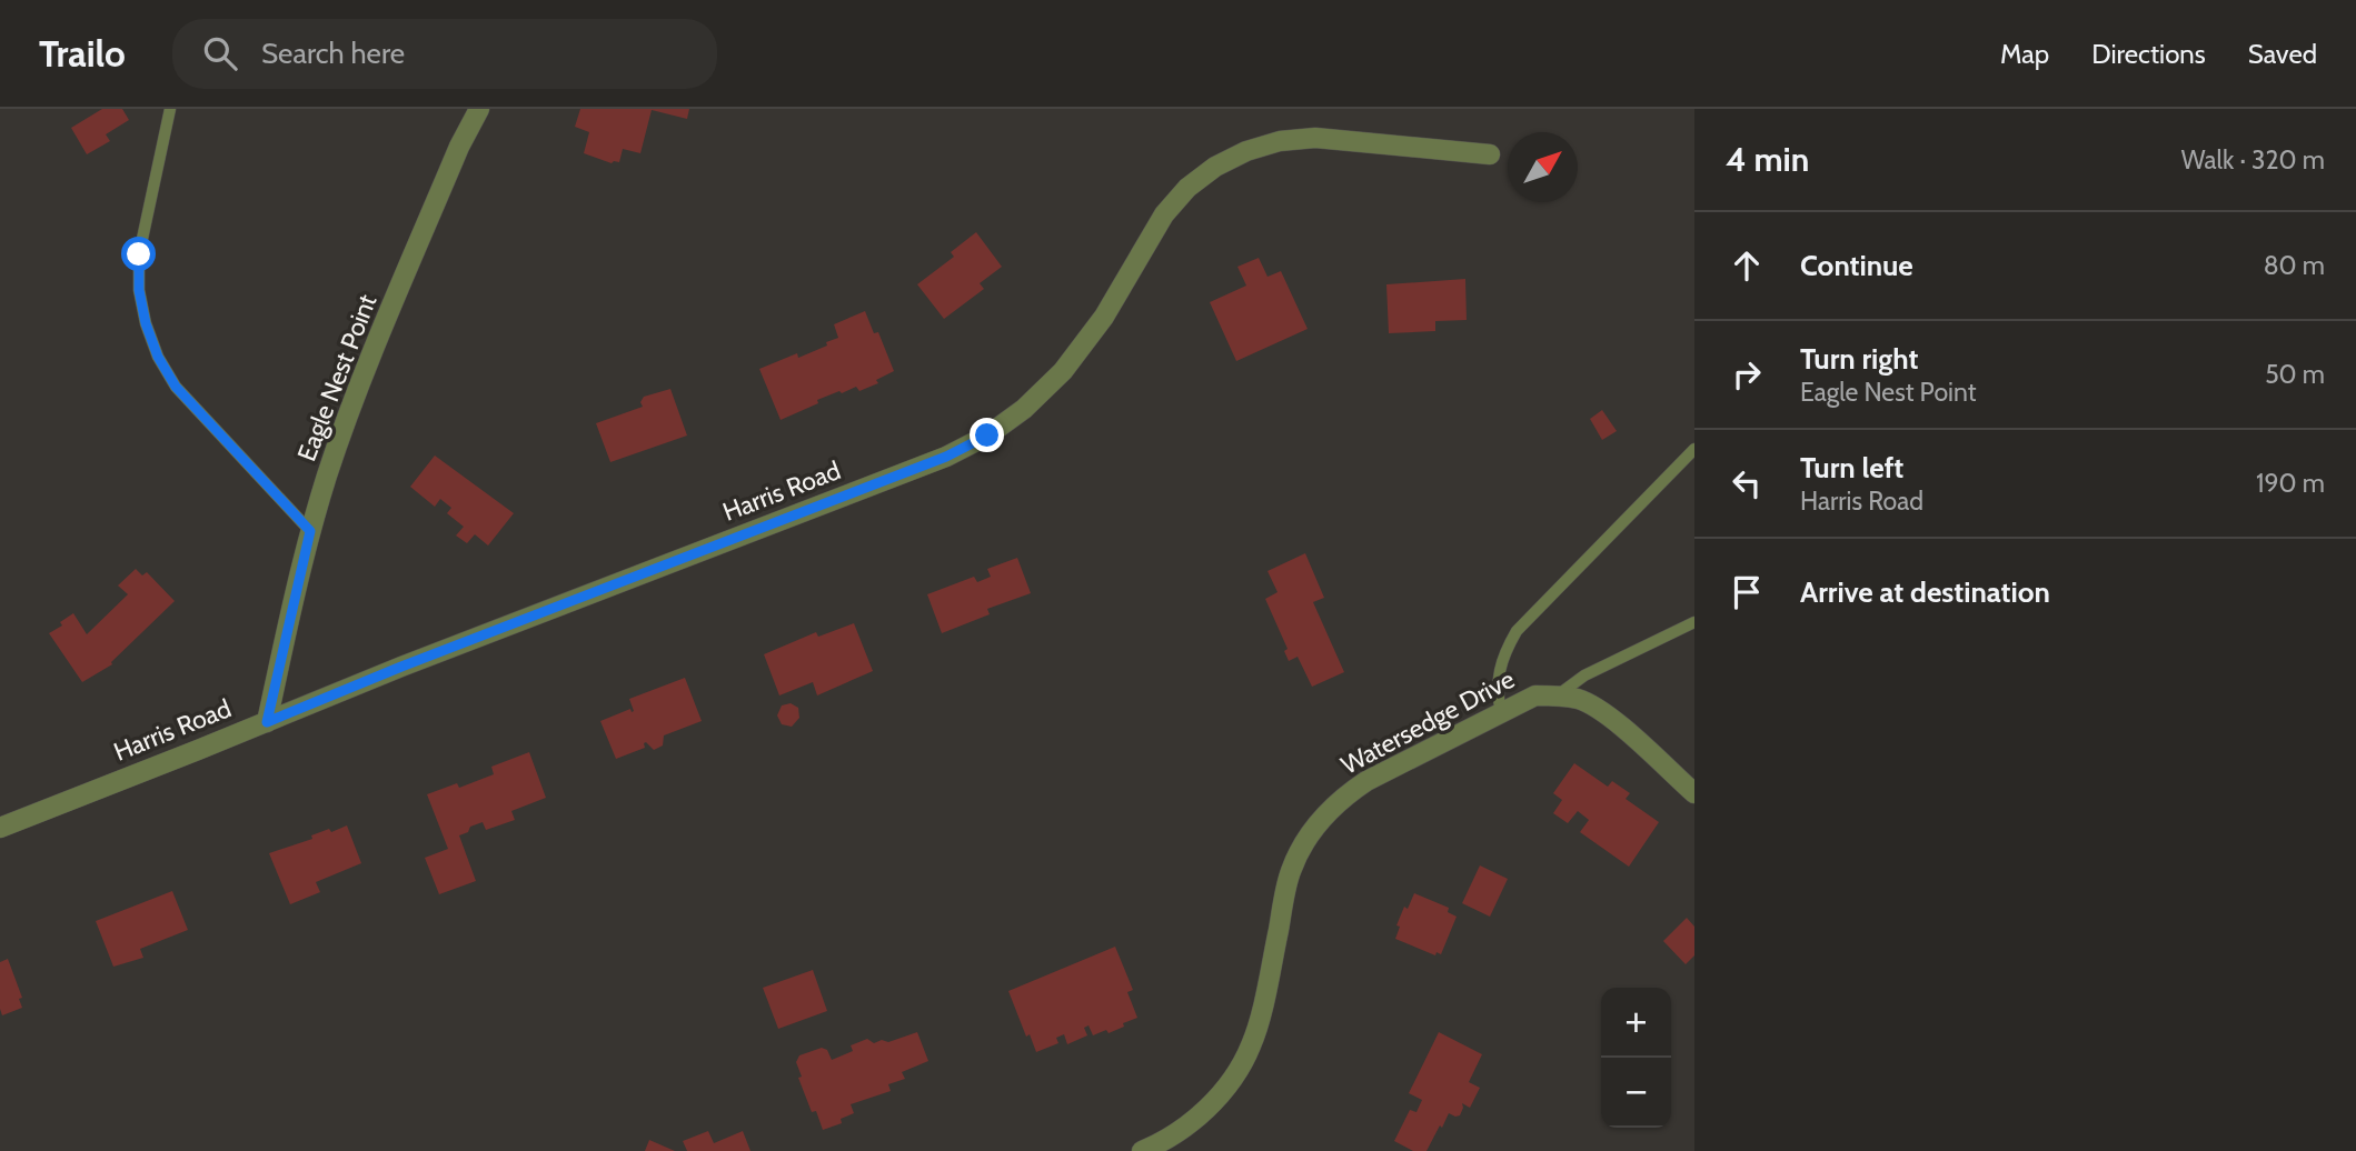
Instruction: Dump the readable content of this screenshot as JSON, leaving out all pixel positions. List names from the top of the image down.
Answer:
{
  "streets": {
    "street": ["Eagle Nest Point", "Harris Road", "Watersedge Drive"]
  },
  "crossings": [
    ["Eagle Nest Point", "Harris Road"]
  ],
  "north": "top right",
  "page": {
    "header": "Trailo",
    "search": "Search here",
    "nav": ["Map", "Directions", "Saved"],
    "heading": ["4 min", "Walk · 320 m"],
    "list": [
      ["Continue", "80 m"],
      ["Turn right", "Eagle Nest Point", "50 m"],
      ["Turn left", "Harris Road", "190 m"],
      "Arrive at destination"
    ],
    "map_buttons": ["+", "−"]
  }
}
